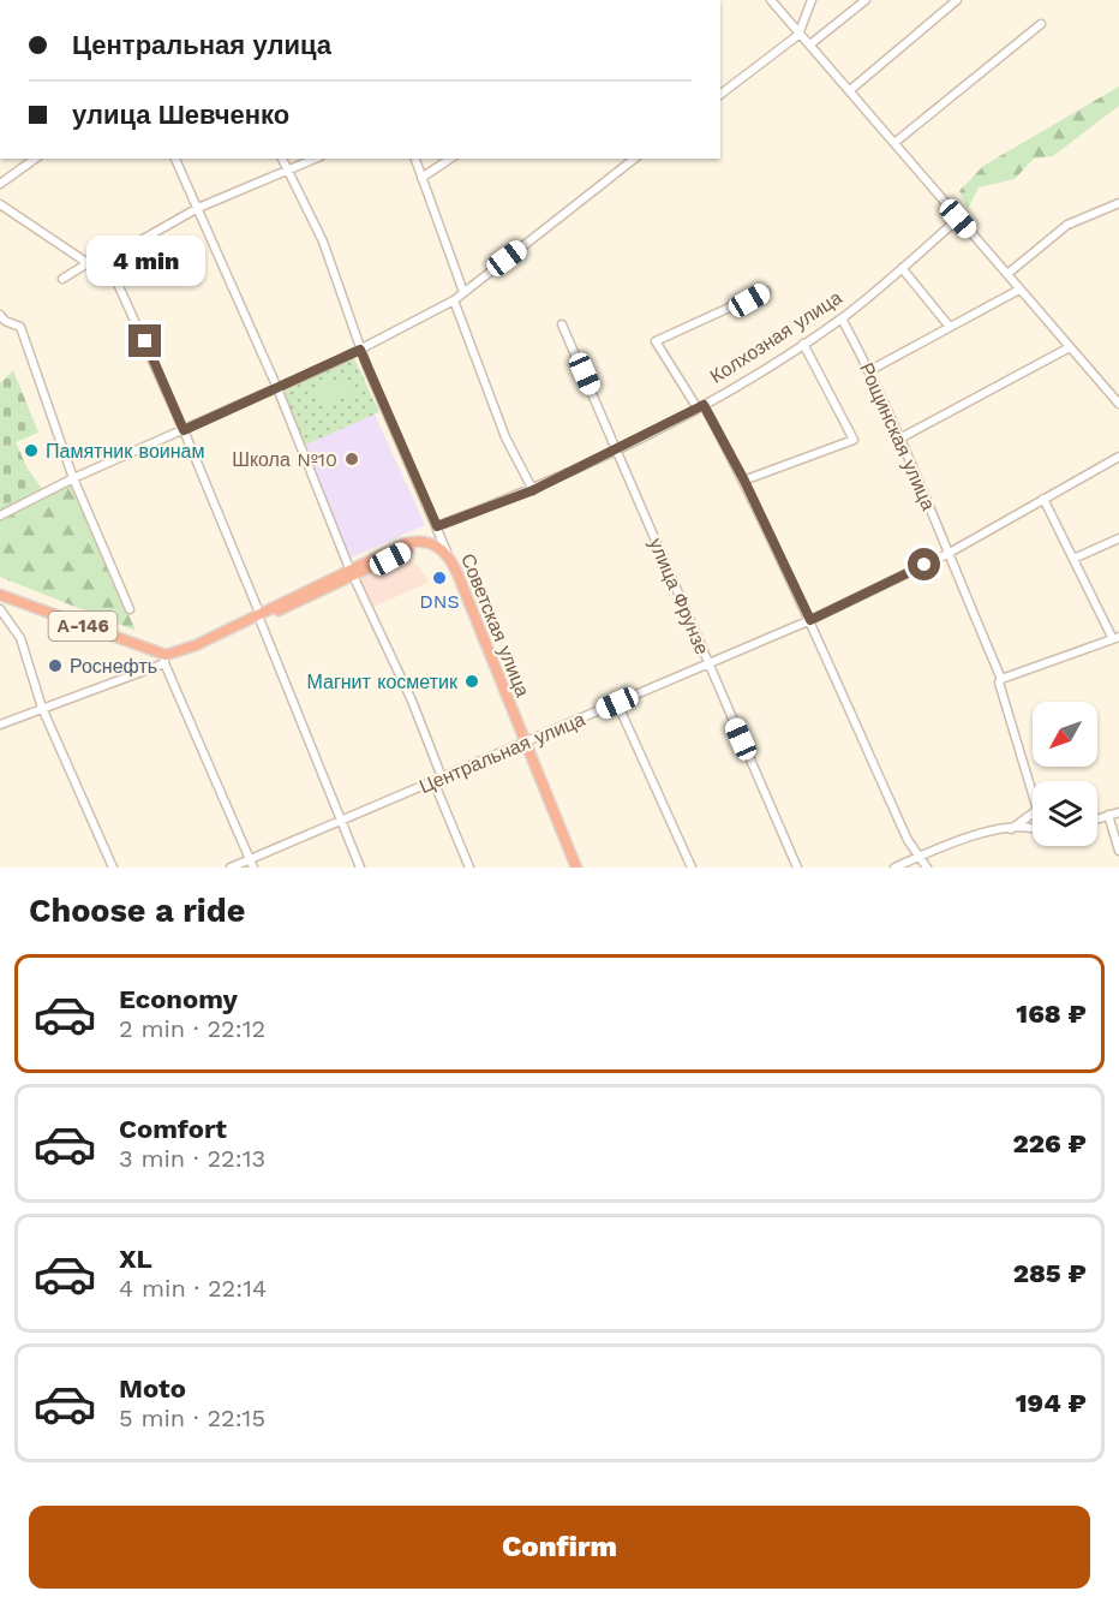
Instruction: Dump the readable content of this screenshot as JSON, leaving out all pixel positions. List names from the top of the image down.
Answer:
{
  "streets": {
    "highway": ["Советская улица", "А-146"],
    "street": [
      "Колхозная улица",
      "Рощинская улица",
      "улица Фрунзе",
      "Центральная улица"
    ]
  },
  "crossings": [
    ["Колхозная улица", "Рощинская улица"],
    ["Колхозная улица", "улица Фрунзе"],
    ["Колхозная улица", "Советская улица"],
    ["Рощинская улица", "Центральная улица"],
    ["улица Фрунзе", "Центральная улица"],
    ["Советская улица", "Центральная улица"]
  ],
  "places": [
    "Памятник воинам",
    "Школа №10",
    "DNS",
    "Роснефть",
    "Магнит косметик"
  ],
  "north": "bottom left",
  "page": {
    "banner": ["Центральная улица", "улица Шевченко"],
    "bubble": "4 min",
    "heading": "Choose a ride",
    "list": [
      {
        "name": "Economy",
        "note": "2 min · 22:12",
        "value": "168 ₽"
      },
      {
        "name": "Comfort",
        "note": "3 min · 22:13",
        "value": "226 ₽"
      },
      {
        "name": "XL",
        "note": "4 min · 22:14",
        "value": "285 ₽"
      },
      {
        "name": "Moto",
        "note": "5 min · 22:15",
        "value": "194 ₽"
      }
    ],
    "buttons": "Confirm"
  }
}
